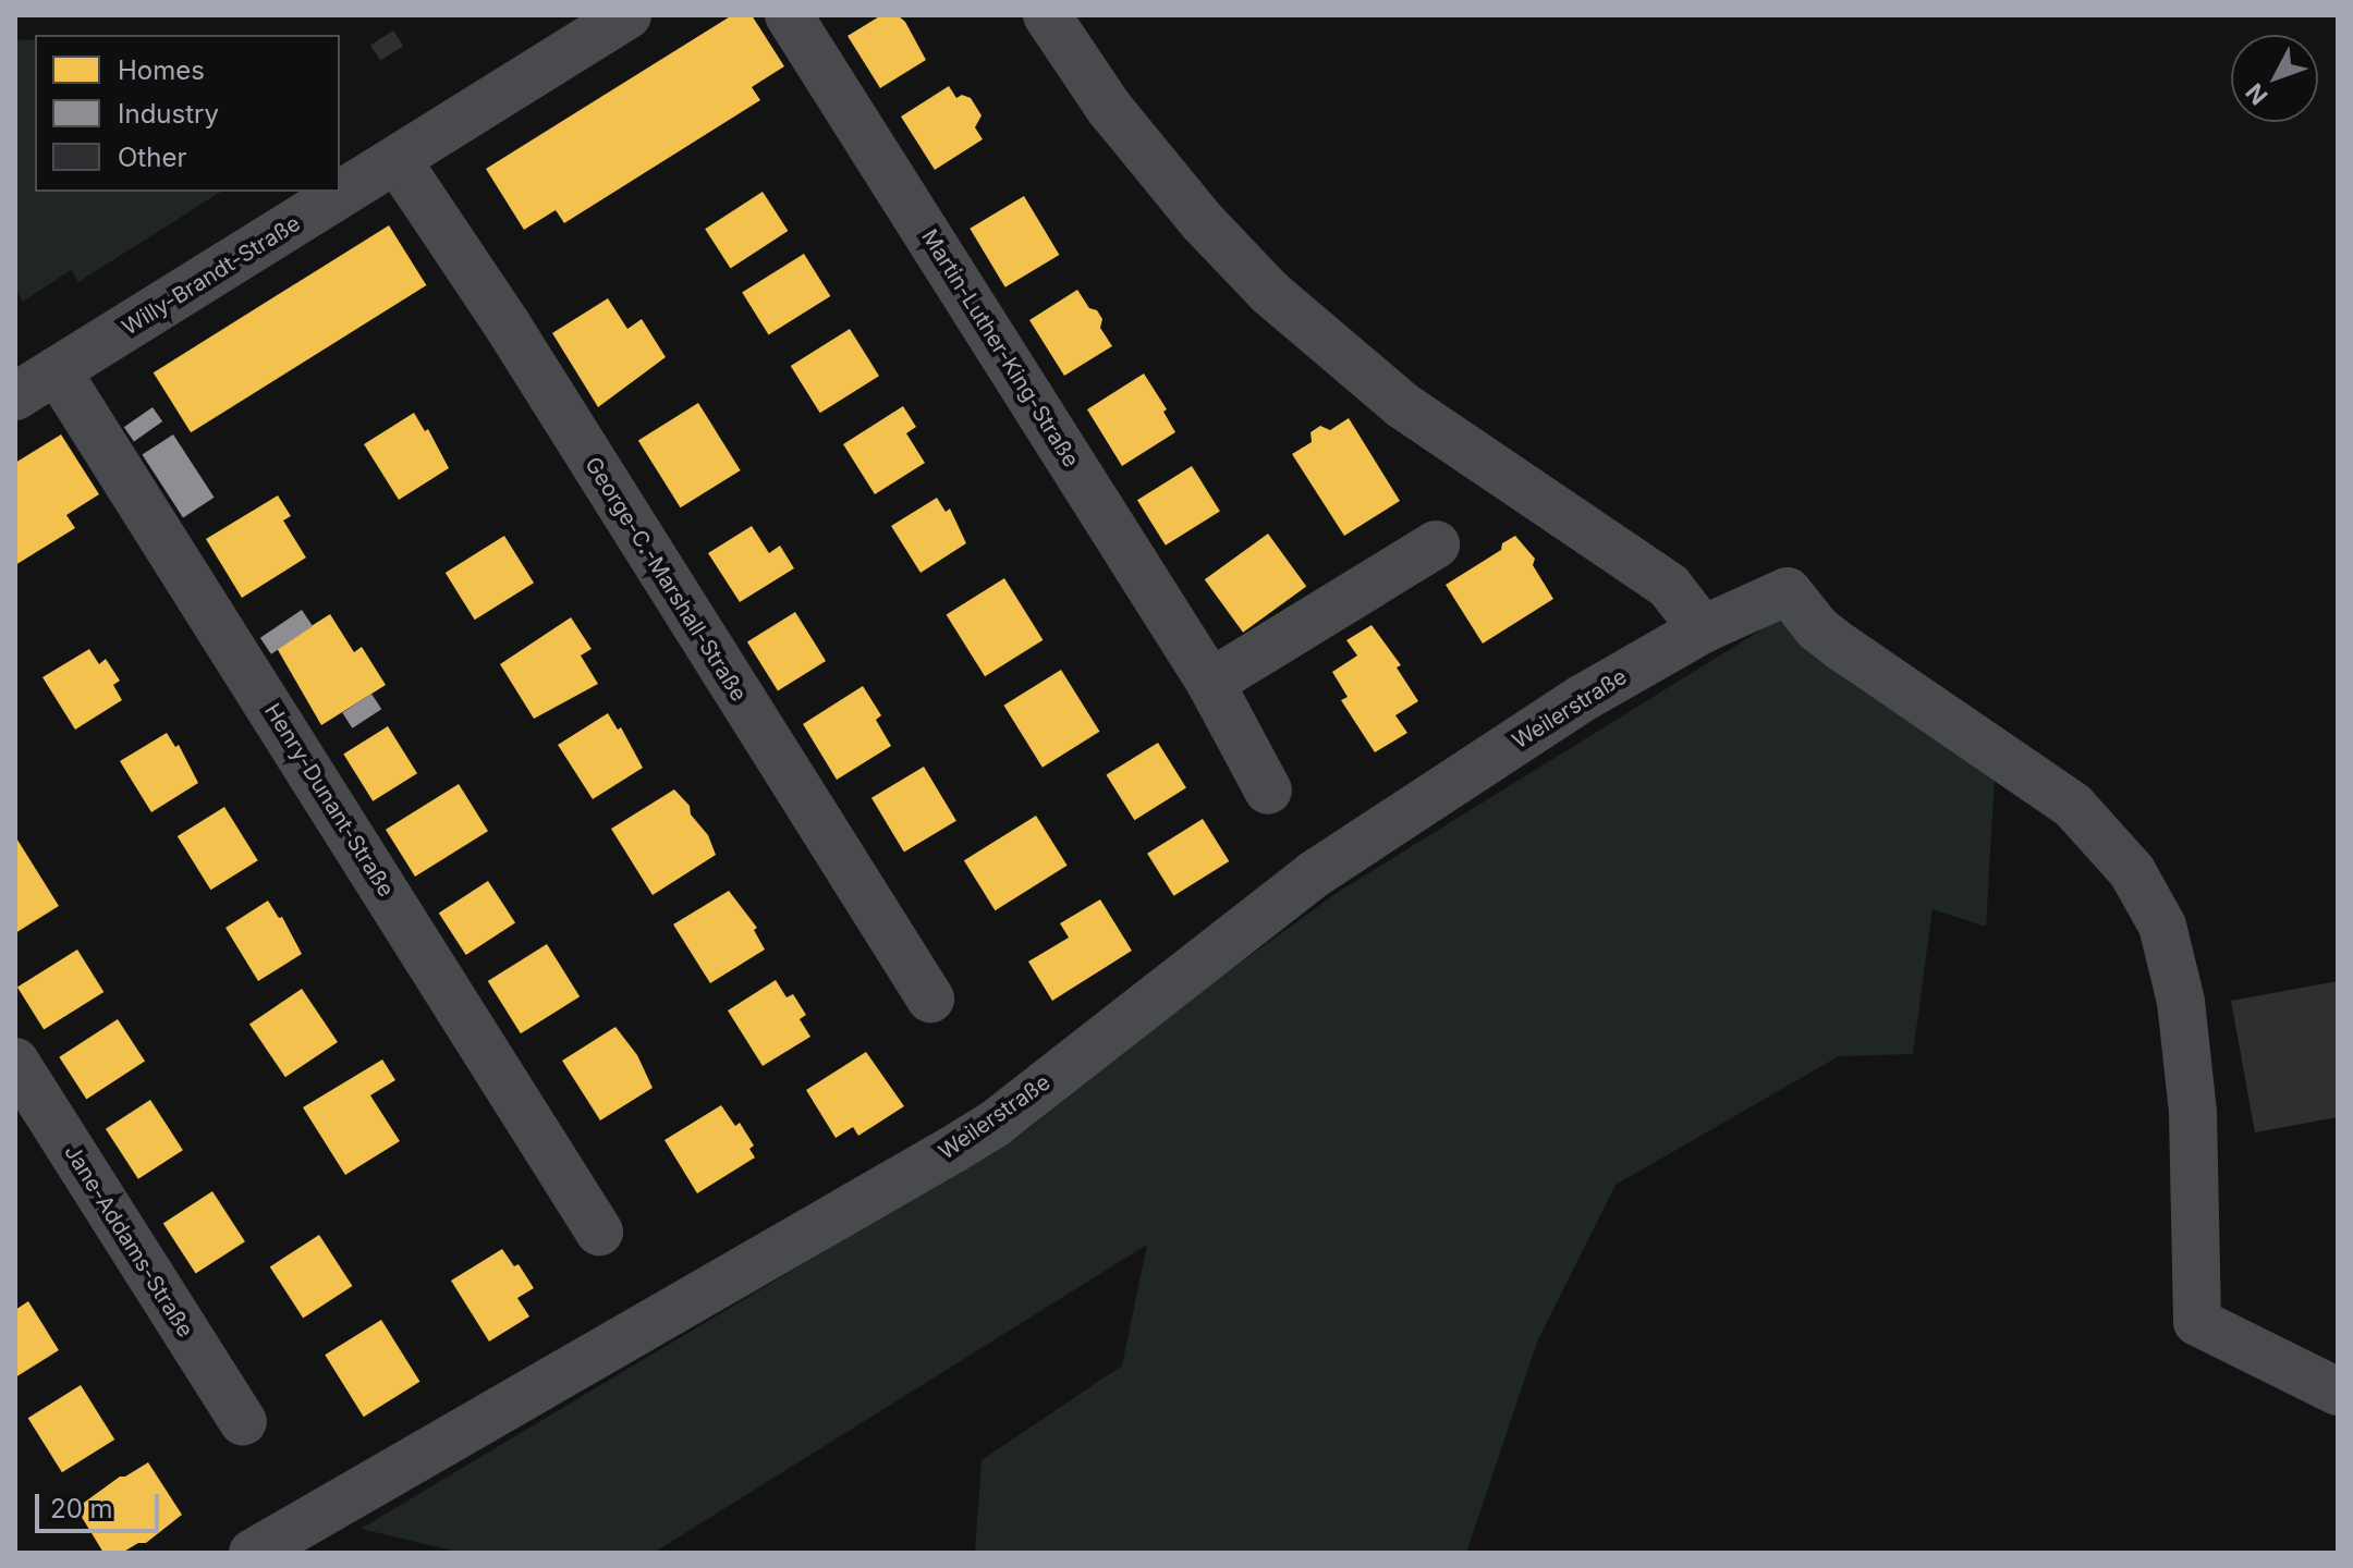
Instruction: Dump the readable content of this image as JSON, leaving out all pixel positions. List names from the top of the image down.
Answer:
{
  "streets": {
    "street": [
      "Willy-Brandt-Straße",
      "Martin-Luther-King-Straße",
      "George-C.-Marshall-Straße",
      "Weilerstraße",
      "Henry-Dunant-Straße",
      "Jane-Addams-Straße"
    ]
  },
  "crossings": [
    ["Willy-Brandt-Straße", "George-C.-Marshall-Straße"],
    ["Willy-Brandt-Straße", "Henry-Dunant-Straße"]
  ],
  "legend": ["Homes", "Industry", "Other"],
  "scale_bar": "20 m",
  "north": "bottom left"
}
